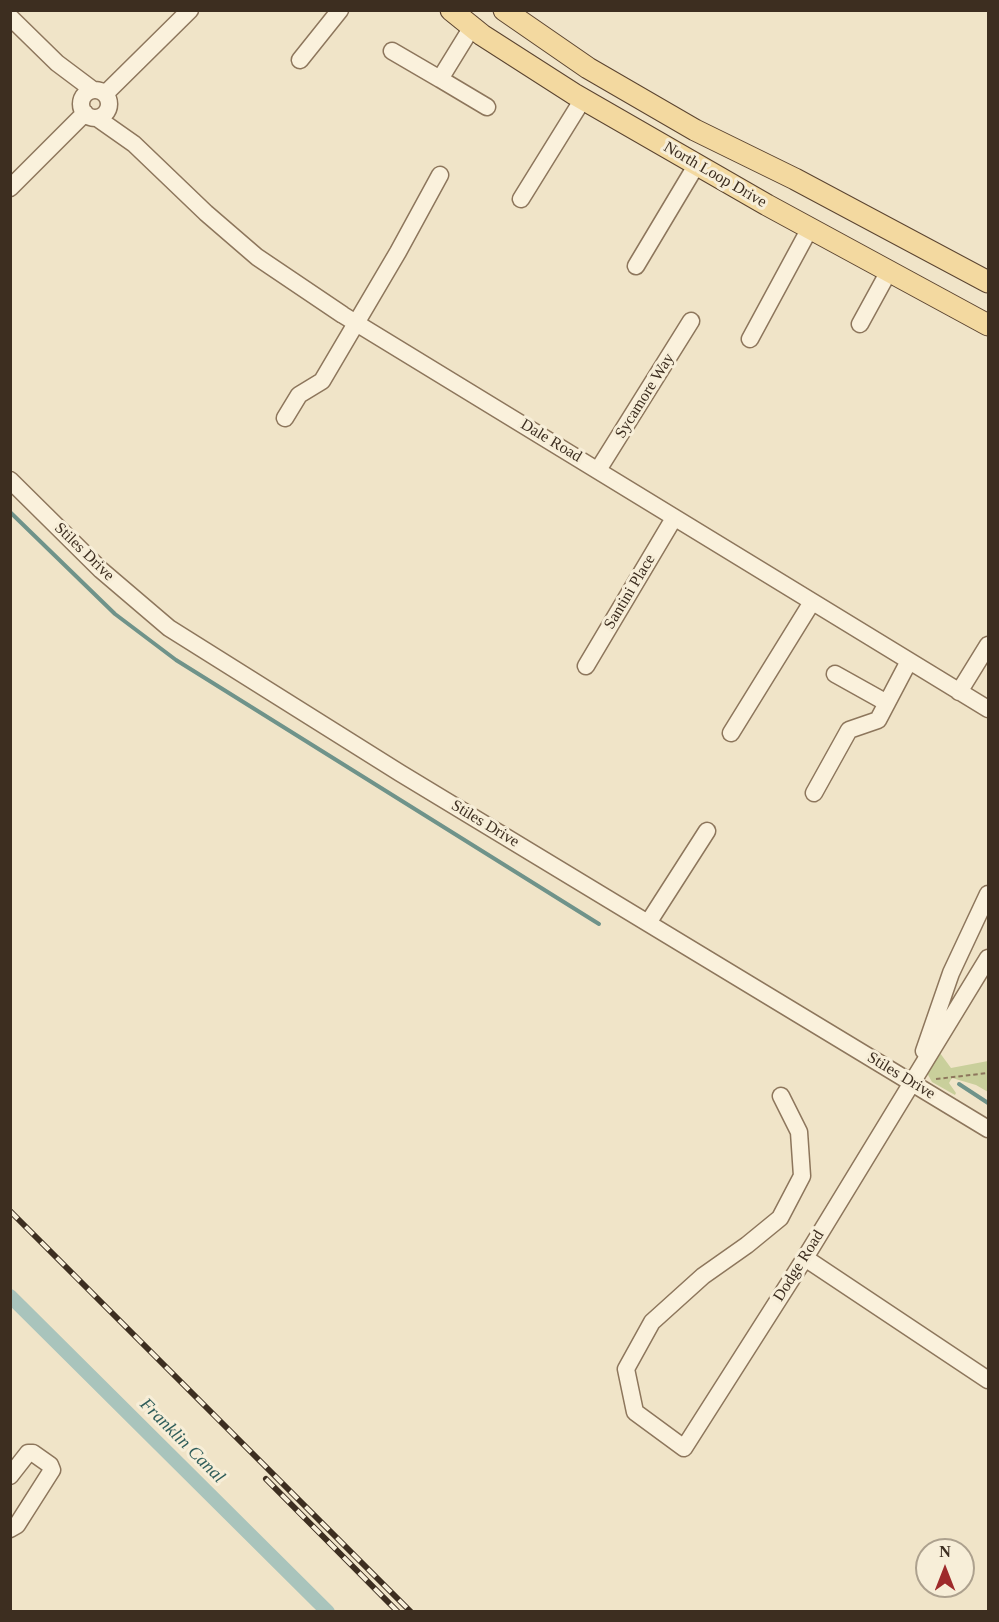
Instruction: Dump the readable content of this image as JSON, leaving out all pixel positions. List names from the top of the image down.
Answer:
{
  "streets": {
    "main road": ["North Loop Drive"],
    "street": [
      "Sycamore Way",
      "Dale Road",
      "Stiles Drive",
      "Santini Place",
      "Dodge Road"
    ]
  },
  "crossings": [
    ["Sycamore Way", "Dale Road"],
    ["Dale Road", "Santini Place"],
    ["Stiles Drive", "Dodge Road"]
  ],
  "water": ["Franklin Canal"],
  "north": "top"
}
